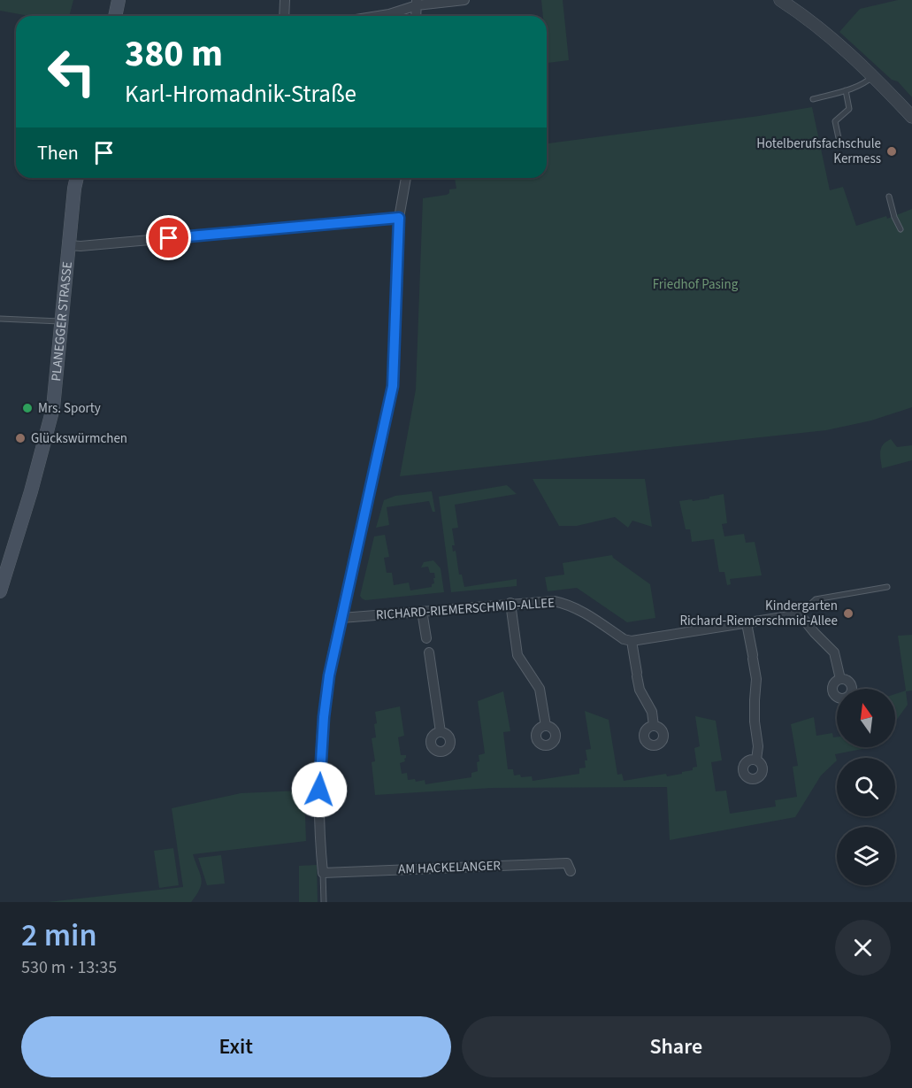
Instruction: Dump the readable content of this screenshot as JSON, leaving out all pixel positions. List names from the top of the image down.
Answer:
{
  "streets": {
    "main road": ["PLANEGGER STRASSE"],
    "street": ["RICHARD-RIEMERSCHMID-ALLEE", "AM HACKELANGER"]
  },
  "parks": ["Friedhof Pasing"],
  "places": [
    "Hotelberufsfachschule Kermess",
    "Mrs. Sporty",
    "Glückswürmchen",
    "Kindergarten Richard-Riemerschmid-Allee"
  ],
  "north": "top",
  "page": {
    "turn": ["380 m", "Karl-Hromadnik-Straße"],
    "then": "Then",
    "heading": ["2 min", "530 m · 13:35"],
    "buttons": ["Exit", "Share"]
  }
}
